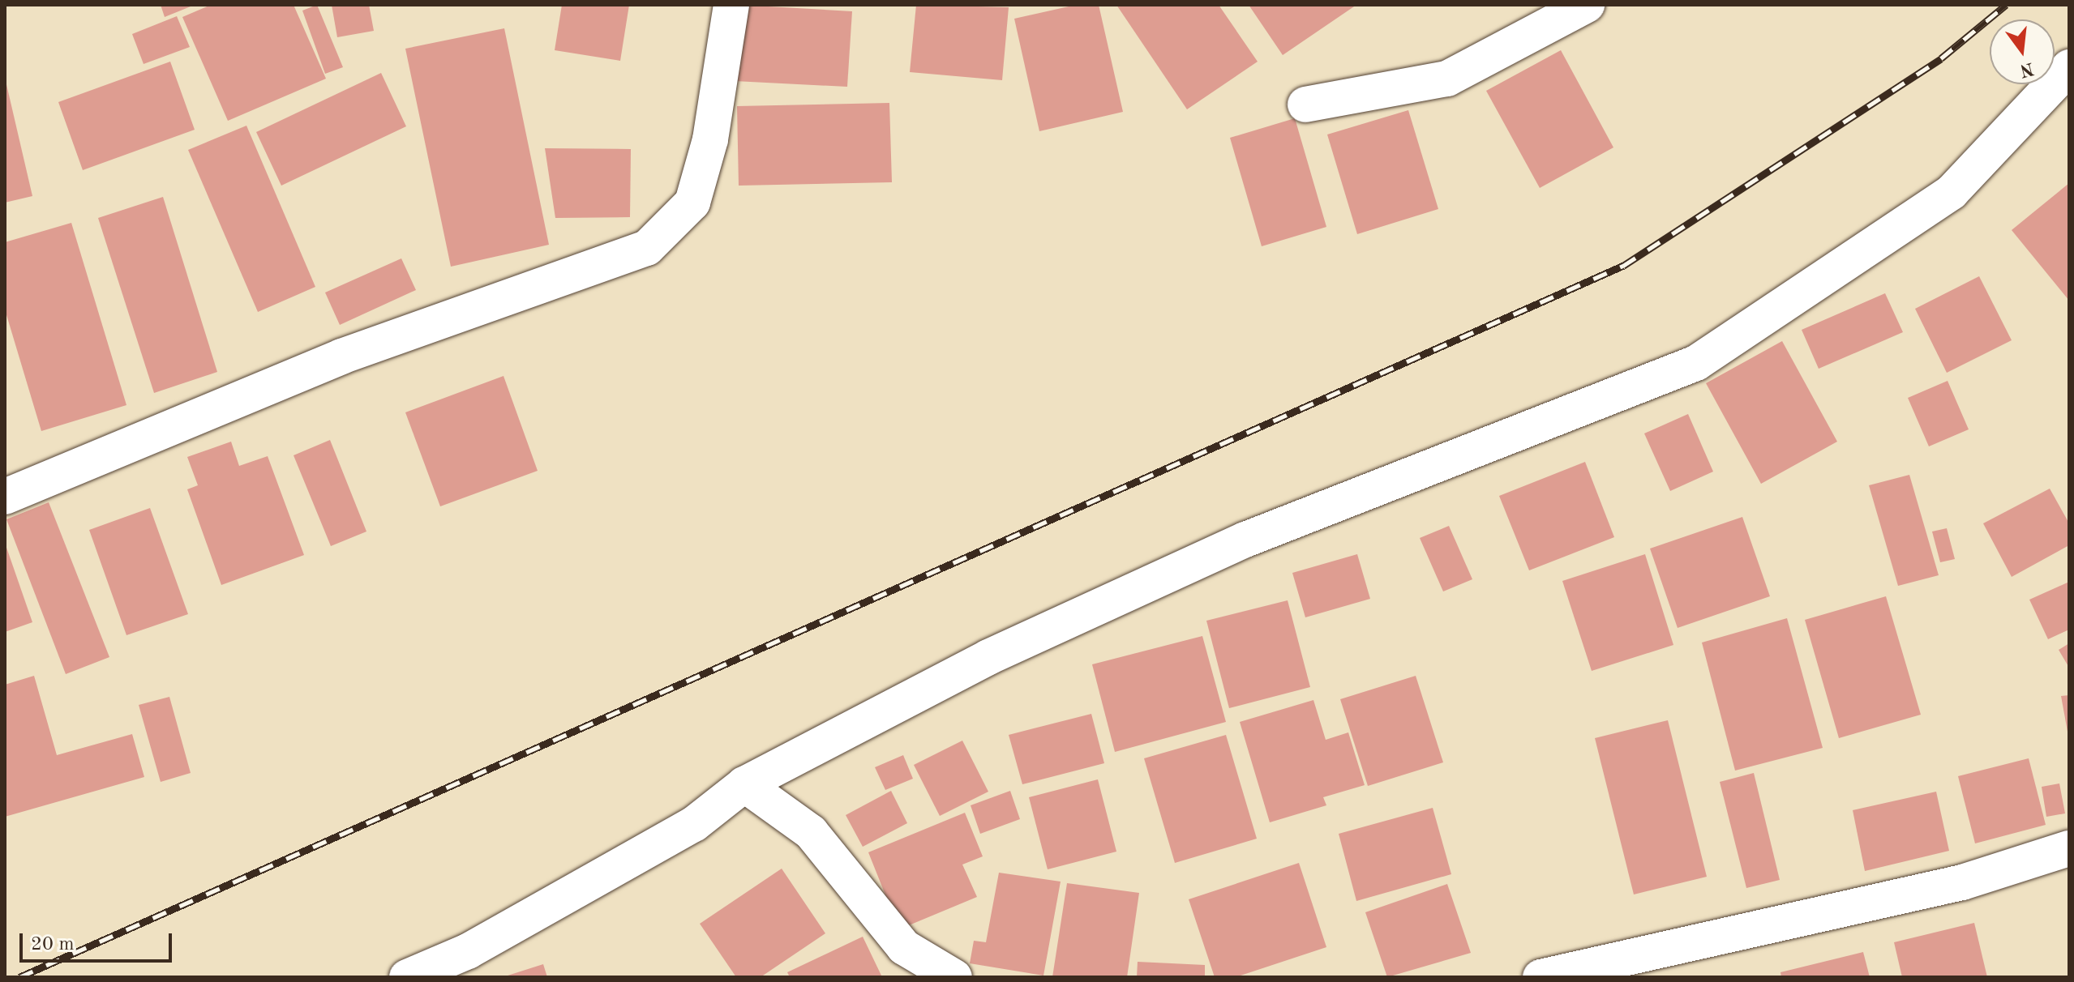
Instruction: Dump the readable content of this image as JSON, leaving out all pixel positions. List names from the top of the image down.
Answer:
{
  "scale_bar": "20 m",
  "north": "bottom"
}
